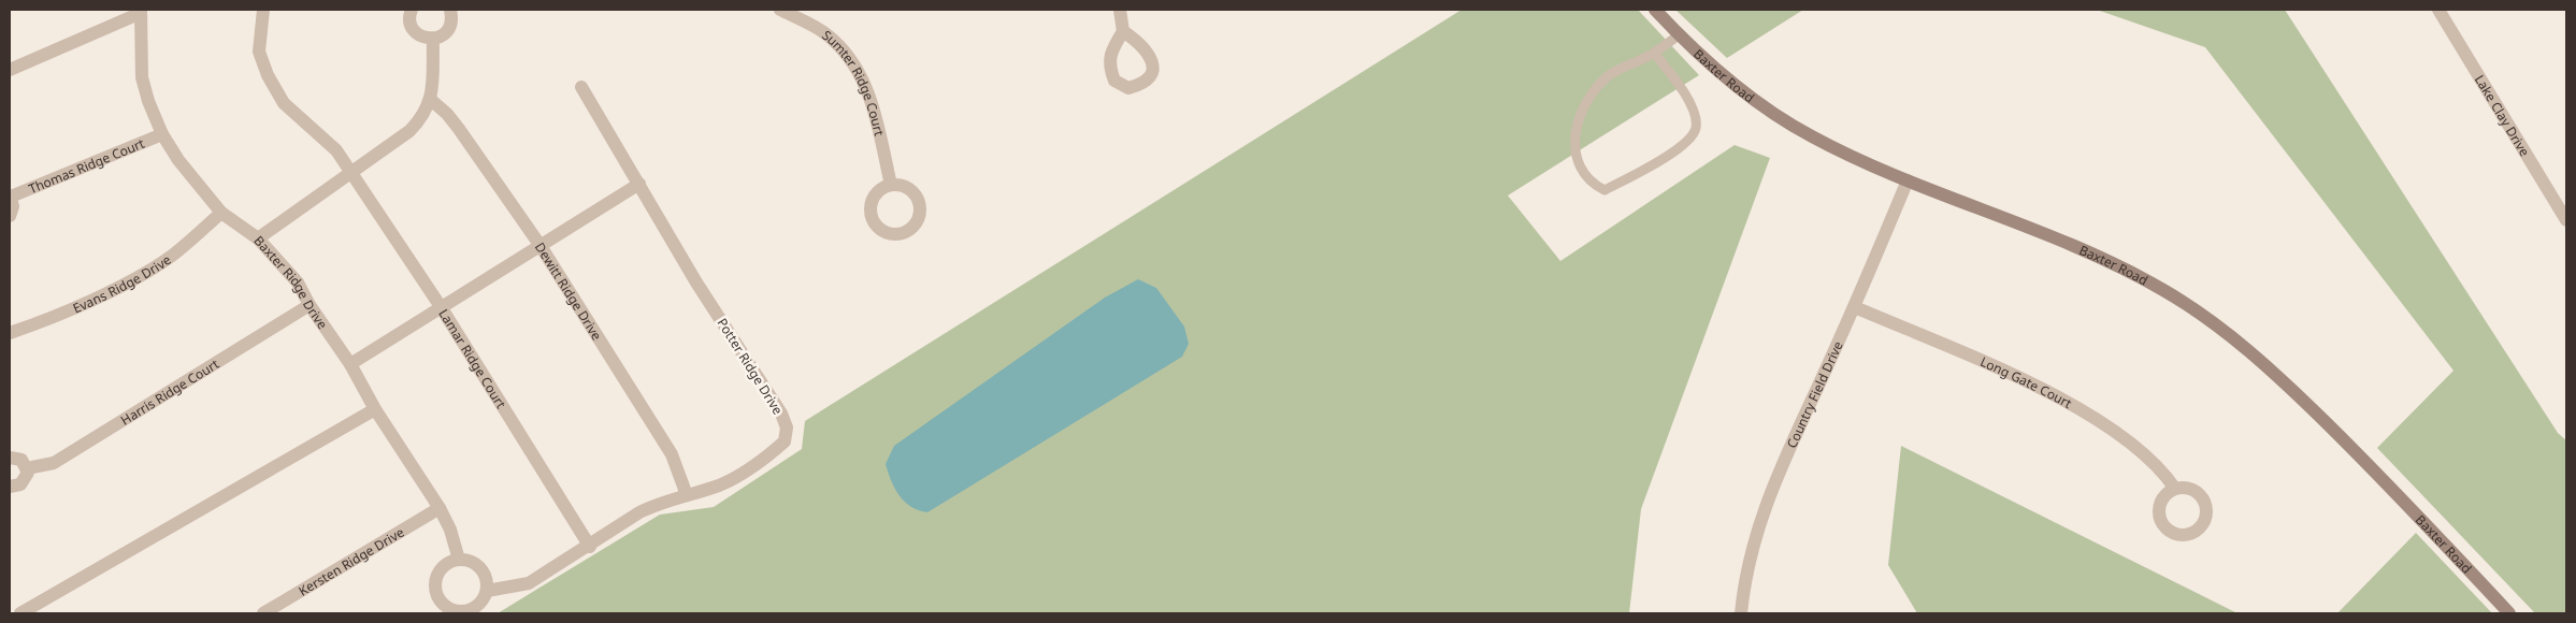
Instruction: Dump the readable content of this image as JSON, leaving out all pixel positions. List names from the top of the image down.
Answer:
{
  "streets": {
    "main road": ["Baxter Road"],
    "street": [
      "Sumter Ridge Court",
      "Lake Clay Drive",
      "Thomas Ridge Court",
      "Evans Ridge Drive",
      "Baxter Ridge Drive",
      "Dewitt Ridge Drive",
      "Lamar Ridge Court",
      "Potter Ridge Drive",
      "Long Gate Court",
      "Harris Ridge Court",
      "Country Field Drive",
      "Kersten Ridge Drive"
    ]
  },
  "crossings": [
    ["Baxter Road", "Country Field Drive"],
    ["Thomas Ridge Court", "Baxter Ridge Drive"],
    ["Evans Ridge Drive", "Baxter Ridge Drive"],
    ["Baxter Ridge Drive", "Potter Ridge Drive"],
    ["Baxter Ridge Drive", "Harris Ridge Court"],
    ["Baxter Ridge Drive", "Kersten Ridge Drive"],
    ["Dewitt Ridge Drive", "Potter Ridge Drive"],
    ["Lamar Ridge Court", "Potter Ridge Drive"],
    ["Long Gate Court", "Country Field Drive"]
  ]
}
